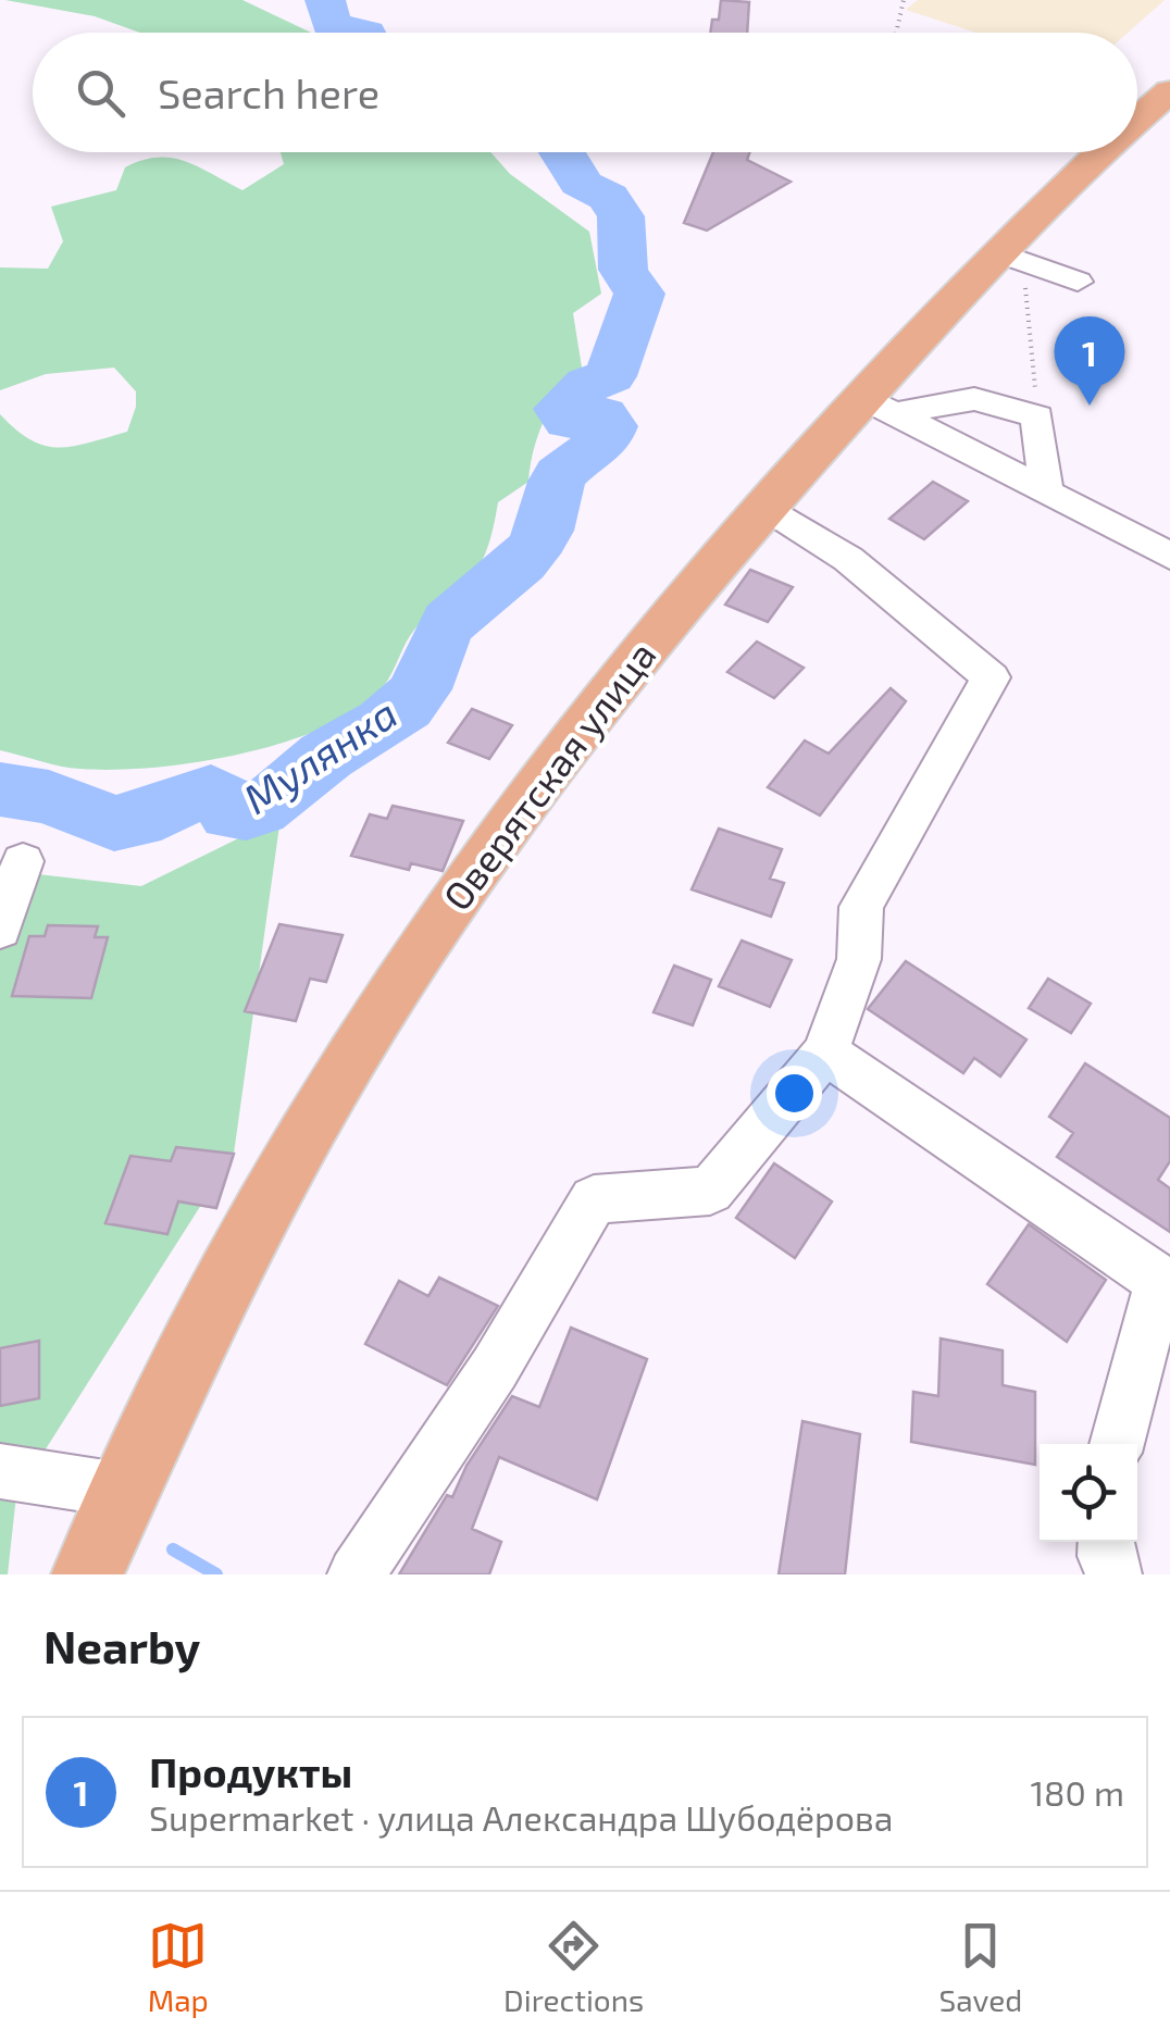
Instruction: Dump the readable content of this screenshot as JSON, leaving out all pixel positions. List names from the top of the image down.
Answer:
{
  "streets": {
    "main road": ["Оверятская улица"]
  },
  "water": ["Мулянка"],
  "page": {
    "search": "Search here",
    "pins": "1",
    "heading": "Nearby",
    "list": [
      {
        "mark": "1",
        "name": "Пpoдукты",
        "note": "Supermarket · улица Александра Шубодёрова",
        "value": "180 m"
      }
    ],
    "nav": ["Map", "Directions", "Saved"]
  }
}
